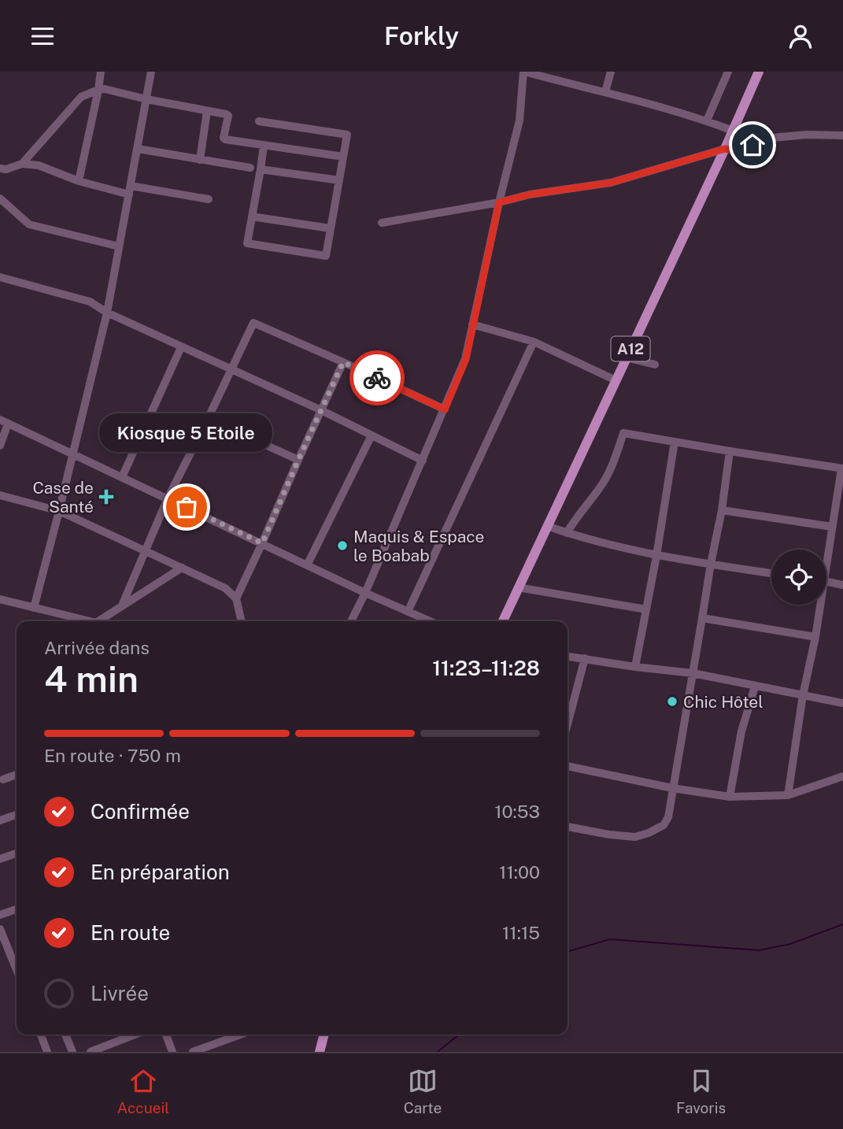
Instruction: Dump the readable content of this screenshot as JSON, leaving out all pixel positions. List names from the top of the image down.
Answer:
{
  "streets": {
    "main road": ["A12"]
  },
  "places": {
    "health": ["Case de Santé"],
    "other": ["Kiosque 5 Etoile", "Maquis & Espace le Boabab", "Chic Hôtel"]
  },
  "page": {
    "header": "Forkly",
    "bubble": "Kiosque 5 Etoile",
    "heading": ["4 min", "Arrivée dans", "11:23–11:28"],
    "bar": "En route · 750 m",
    "list": [
      ["Confirmée", "10:53"],
      ["En préparation", "11:00"],
      ["En route", "11:15"],
      "Livrée"
    ],
    "tabs": ["Accueil", "Carte", "Favoris"]
  }
}
